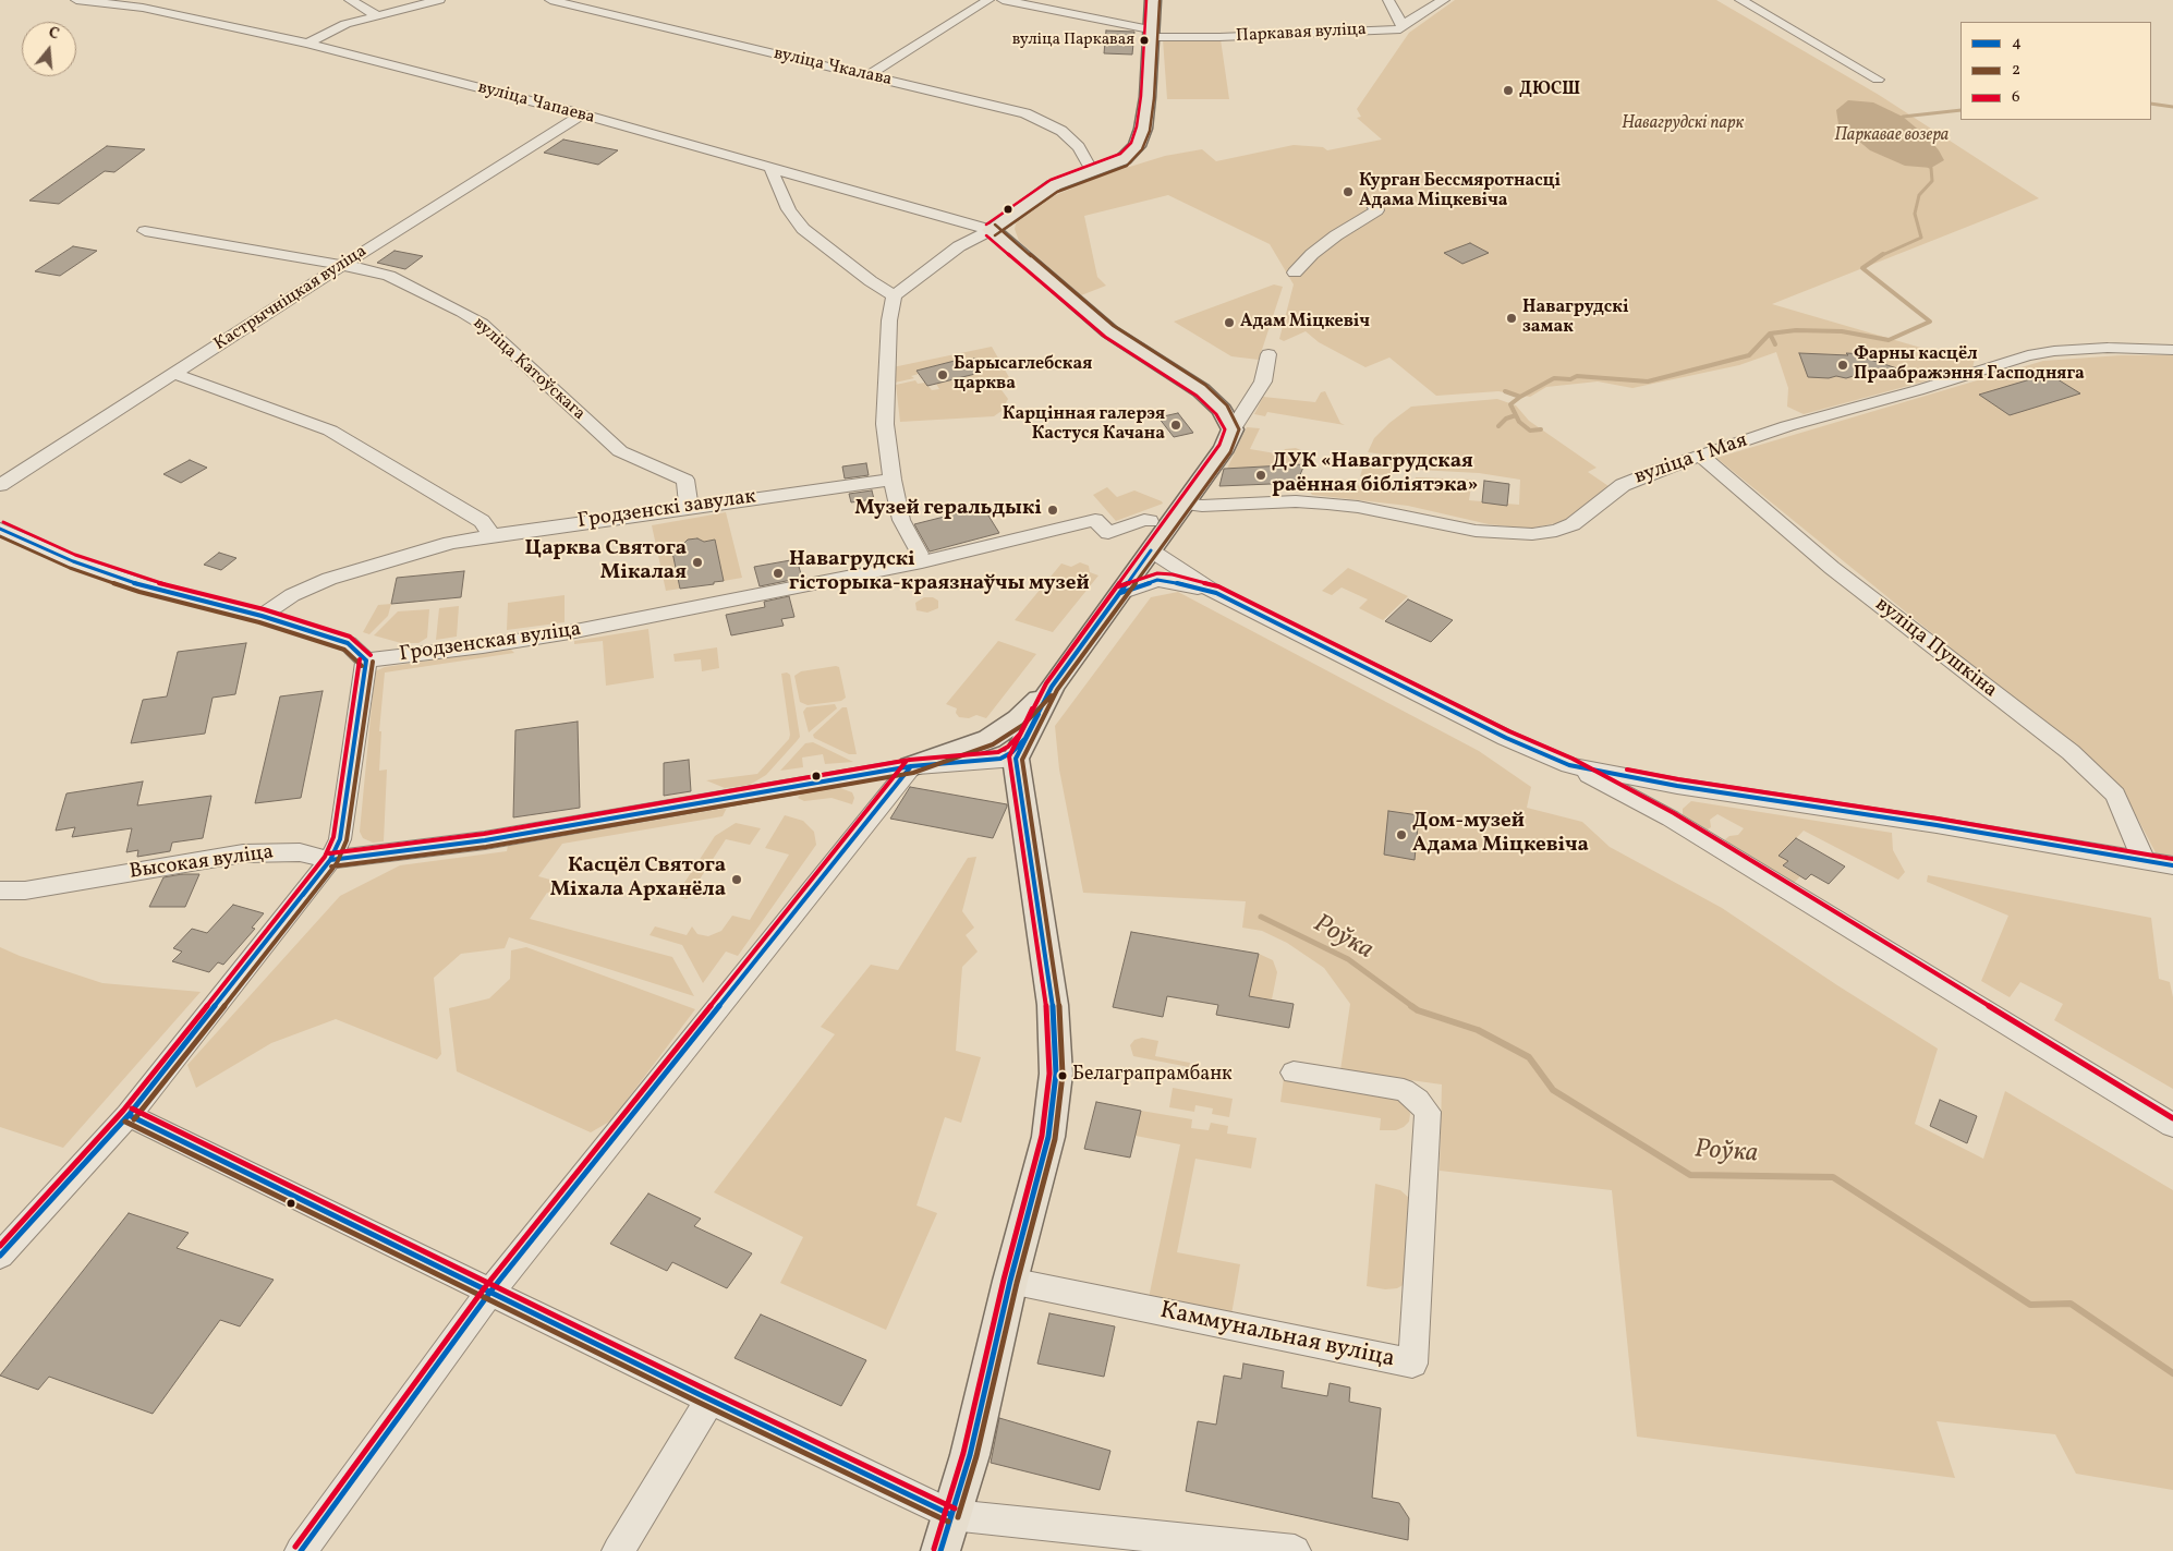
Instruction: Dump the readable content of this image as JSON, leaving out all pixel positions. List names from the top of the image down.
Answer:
{
  "streets": {
    "street": [
      "Паркавая вуліца",
      "вуліца Чкалава",
      "вуліца Чапаева",
      "Кастрычніцкая вуліца",
      "вуліца Катоўскага",
      "вуліца 1 Мая",
      "Гродзенскі завулак",
      "Гродзенская вуліца",
      "вуліца Пушкіна",
      "Высокая вуліца",
      "Каммунальная вуліца"
    ]
  },
  "crossings": [
    ["вуліца Чапаева", "Кастрычніцкая вуліца"],
    ["Кастрычніцкая вуліца", "вуліца Катоўскага"],
    ["вуліца Катоўскага", "Гродзенскі завулак"],
    ["вуліца 1 Мая", "вуліца Пушкіна"]
  ],
  "water": ["Паркавае возера", "Роўка"],
  "parks": ["Навагрудскі парк"],
  "places": [
    "вуліца Паркавая",
    "ДЮСШ",
    "Курган Бессмяротнасці Адама Міцкевіча",
    "Навагрудскі замак",
    "Адам Міцкевіч",
    "Фарны касцёл Праабражэння Гасподняга",
    "Барысаглебская царква",
    "Карцінная галерэя Кастуся Качана",
    "ДУК «Навагрудская раённая бібліятэка»",
    "Музей геральдыкі",
    "Царква Святога Мікалая",
    "Навагрудскі гісторыка-краязнаўчы музей",
    "Дом-музей Адама Міцкевіча",
    "Касцёл Святога Міхала Арханёла",
    "Белаграпрамбанк"
  ],
  "lines": ["transit line 6", "transit line 2", "transit line 4"],
  "legend": ["4", "2", "6"],
  "north": "top"
}
